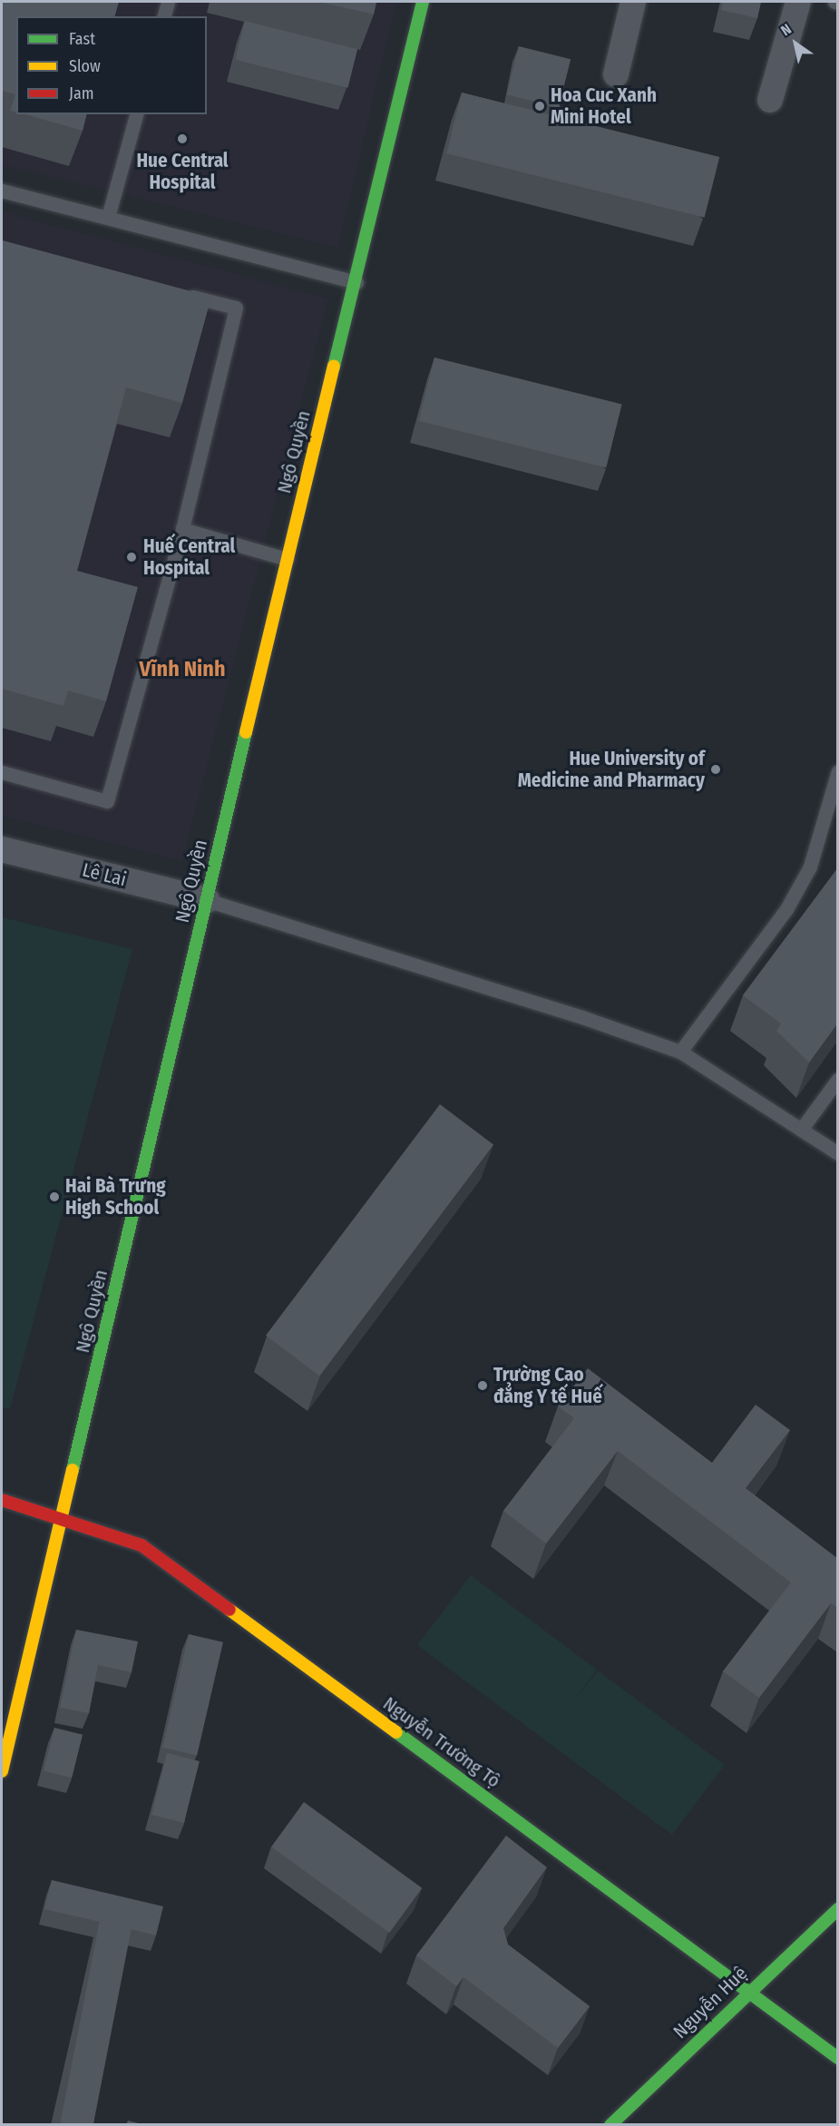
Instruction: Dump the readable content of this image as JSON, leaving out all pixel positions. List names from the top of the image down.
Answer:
{
  "streets": {
    "street": [
      "Ngô Quyền",
      "Lê Lai",
      "Nguyễn Trường Tộ",
      "Nguyễn Huệ"
    ]
  },
  "crossings": [
    ["Ngô Quyền", "Lê Lai"],
    ["Ngô Quyền", "Nguyễn Trường Tộ"],
    ["Nguyễn Trường Tộ", "Nguyễn Huệ"]
  ],
  "districts": ["Vĩnh Ninh"],
  "places": [
    "Hoa Cuc Xanh Mini Hotel",
    "Hue Central Hospital",
    "Huế Central Hospital",
    "Hue University of Medicine and Pharmacy",
    "Hai Bà Trưng High School",
    "Trường Cao đẳng Y tế Huế"
  ],
  "legend": ["Fast", "Slow", "Jam"],
  "north": "top left"
}
